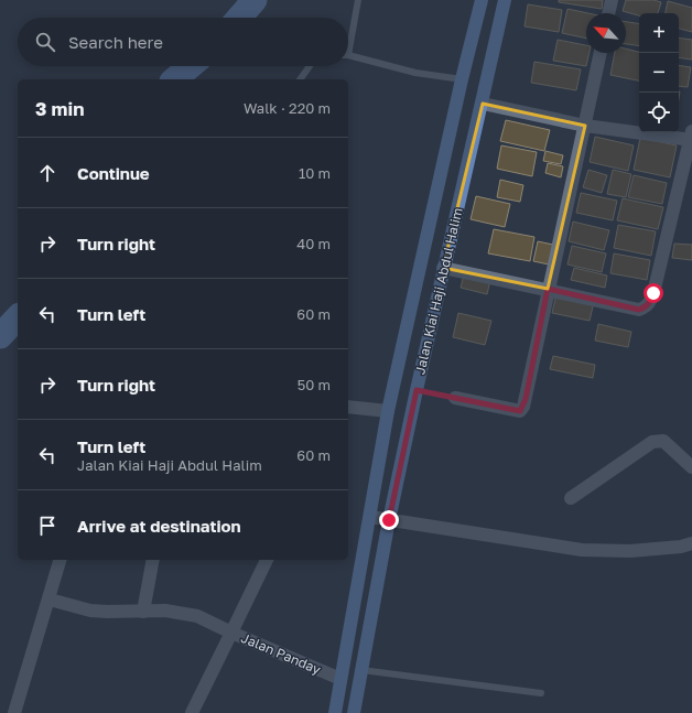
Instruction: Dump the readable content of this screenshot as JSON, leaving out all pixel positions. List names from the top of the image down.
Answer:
{
  "streets": {
    "main road": ["Jalan Kiai Haji Abdul Halim"],
    "street": ["Jalan Panday"]
  },
  "crossings": [
    ["Jalan Kiai Haji Abdul Halim", "Jalan Panday"]
  ],
  "north": "top left",
  "page": {
    "map_buttons": ["+", "−"],
    "search": "Search here",
    "heading": ["3 min", "Walk · 220 m"],
    "list": [
      ["Continue", "10 m"],
      ["Turn right", "40 m"],
      ["Turn left", "60 m"],
      ["Turn right", "50 m"],
      ["Turn left", "Jalan Kiai Haji Abdul Halim", "60 m"],
      "Arrive at destination"
    ]
  }
}
